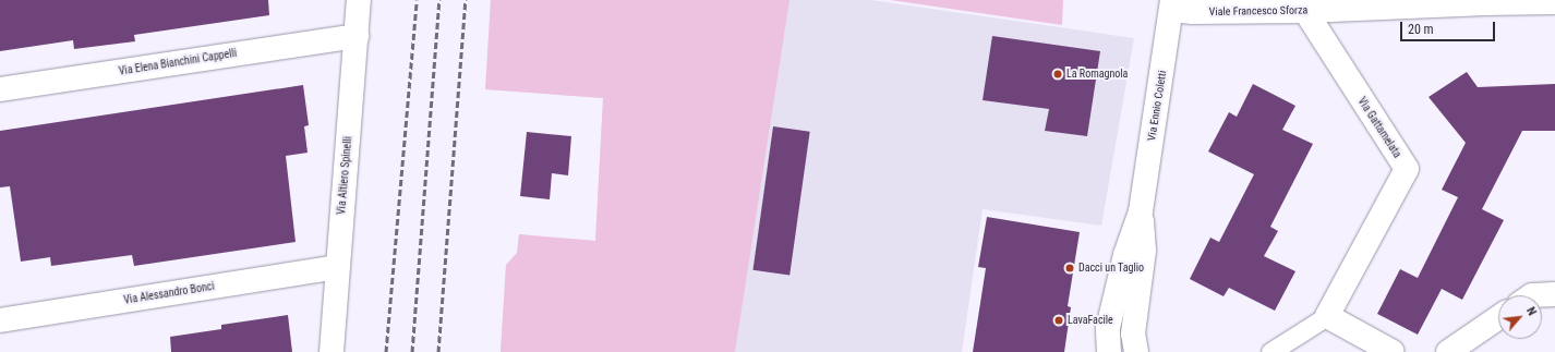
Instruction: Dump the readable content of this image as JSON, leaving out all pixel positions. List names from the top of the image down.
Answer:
{
  "streets": {
    "street": [
      "Viale Francesco Sforza",
      "Via Elena Bianchini Cappelli",
      "Via Ennio Coletti",
      "Via Gattamelata",
      "Via Altiero Spinelli",
      "Via Alessandro Bonci"
    ]
  },
  "crossings": [
    ["Viale Francesco Sforza", "Via Ennio Coletti"],
    ["Viale Francesco Sforza", "Via Gattamelata"],
    ["Via Elena Bianchini Cappelli", "Via Altiero Spinelli"],
    ["Via Altiero Spinelli", "Via Alessandro Bonci"]
  ],
  "places": ["La Romagnola", "Dacci un Taglio", "LavaFacile"],
  "scale_bar": "20 m",
  "north": "top right"
}
